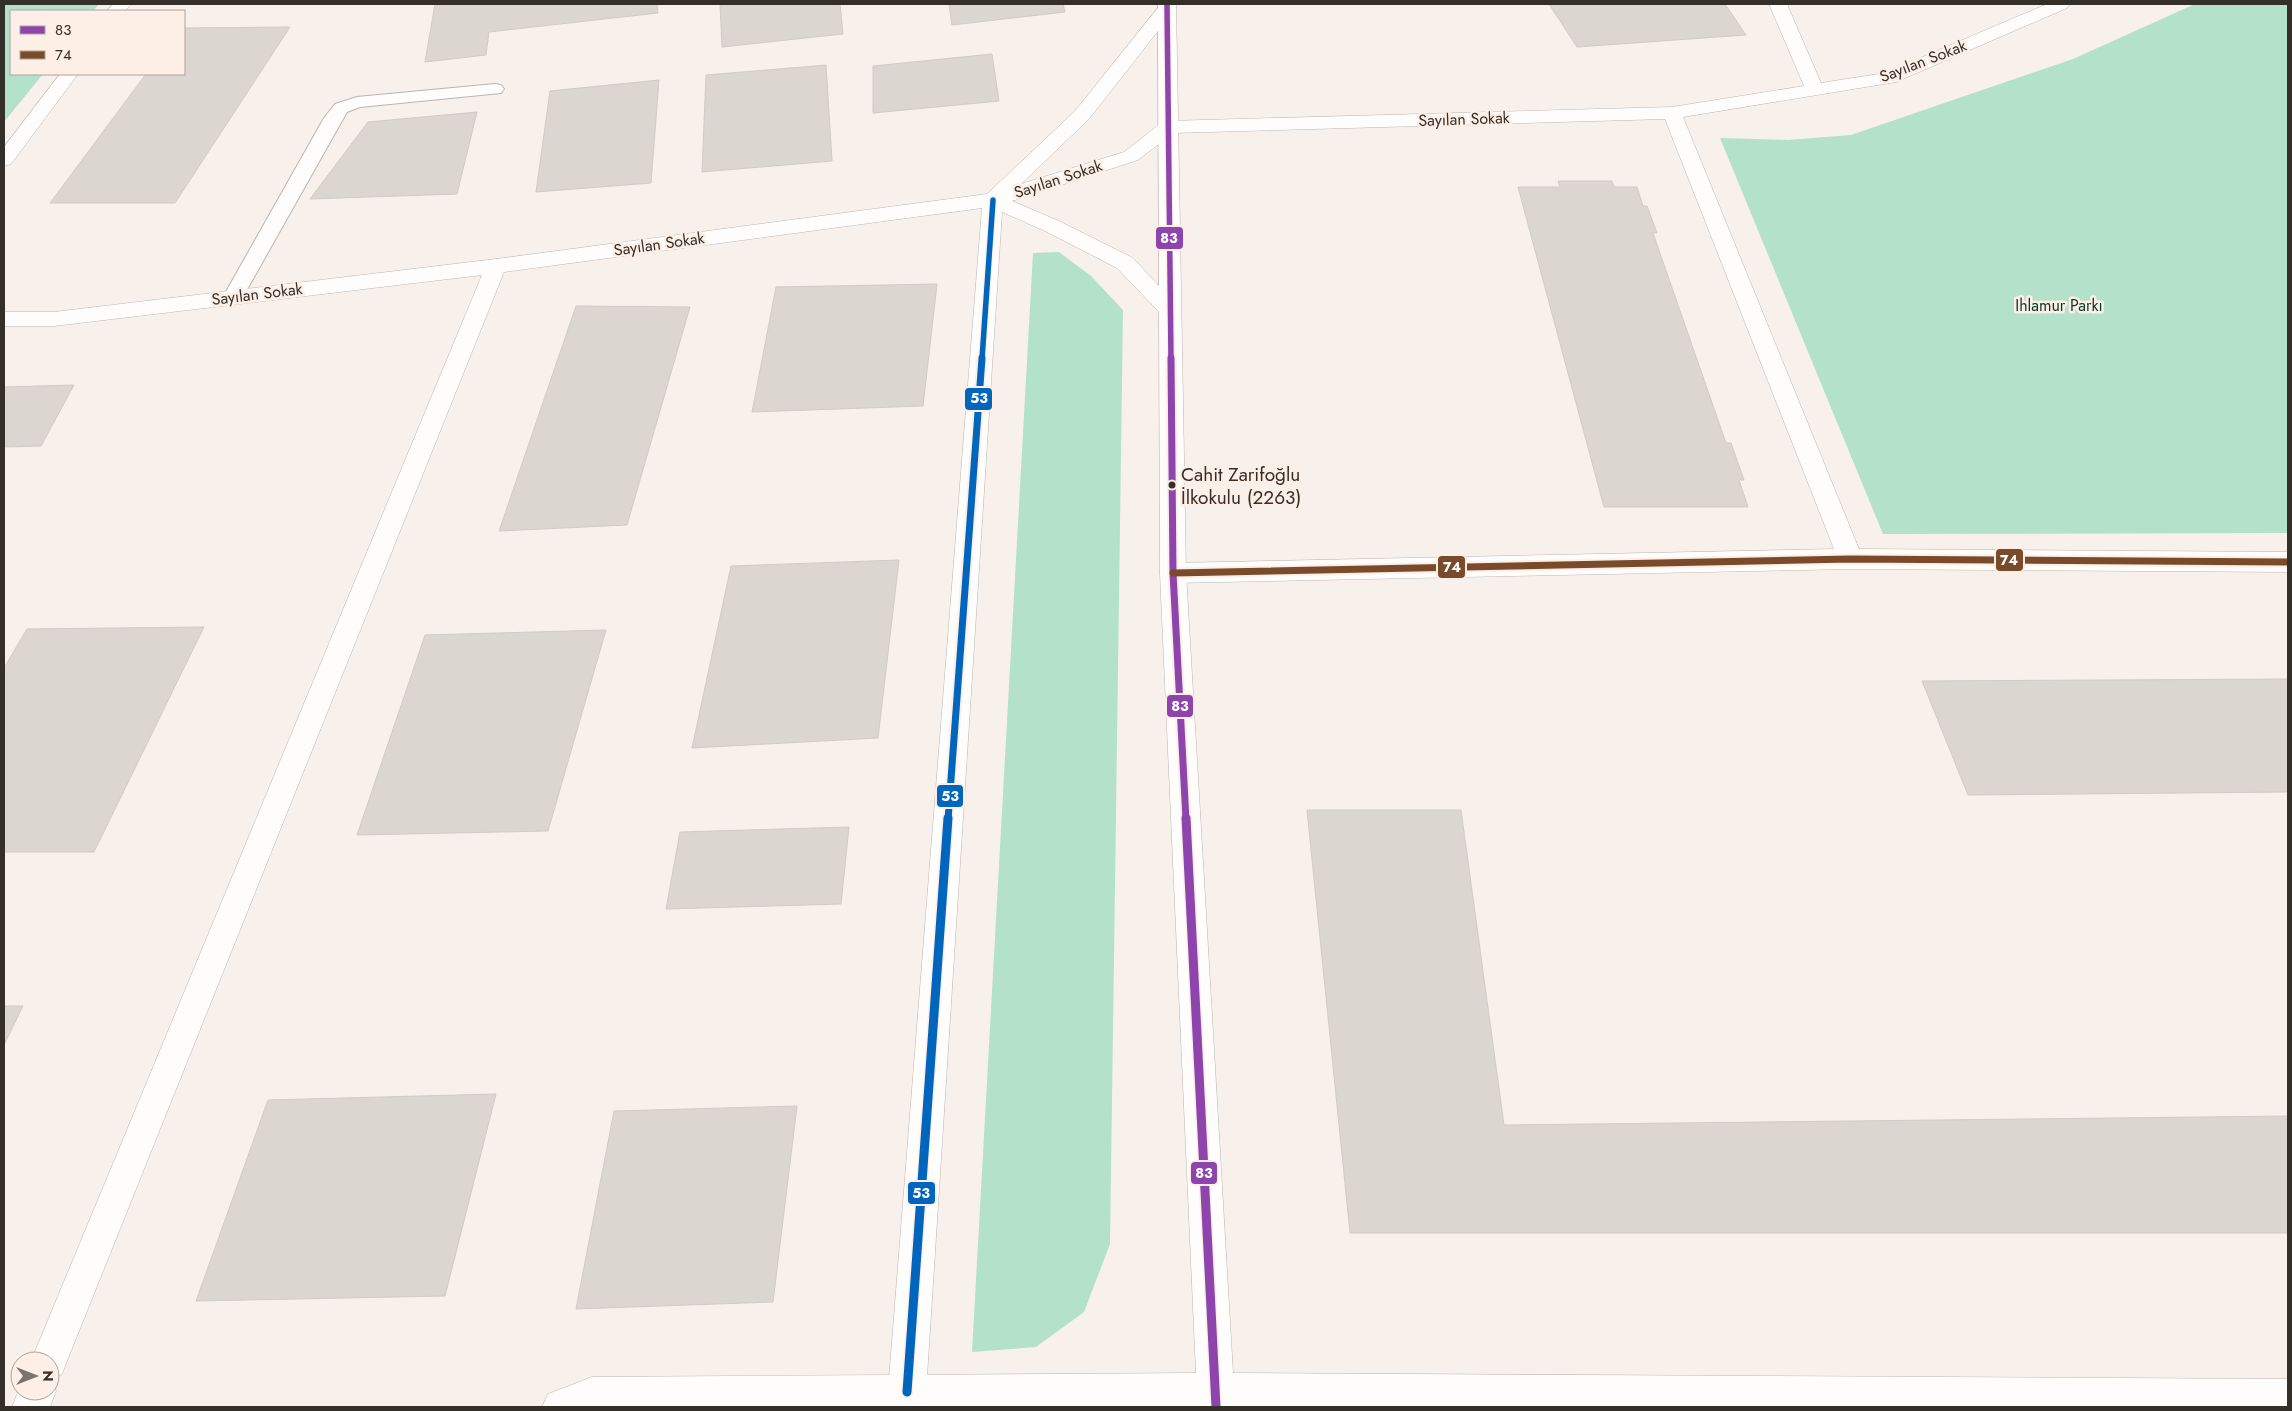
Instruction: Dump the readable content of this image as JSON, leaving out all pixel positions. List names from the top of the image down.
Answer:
{
  "streets": {
    "street": ["Sayılan Sokak"]
  },
  "parks": ["Ihlamur Parkı"],
  "places": ["Cahit Zarifoğlu İlkokulu (2263)"],
  "lines": ["transit line 83", "transit line 53", "transit line 74"],
  "legend": ["83", "74"],
  "north": "right"
}
